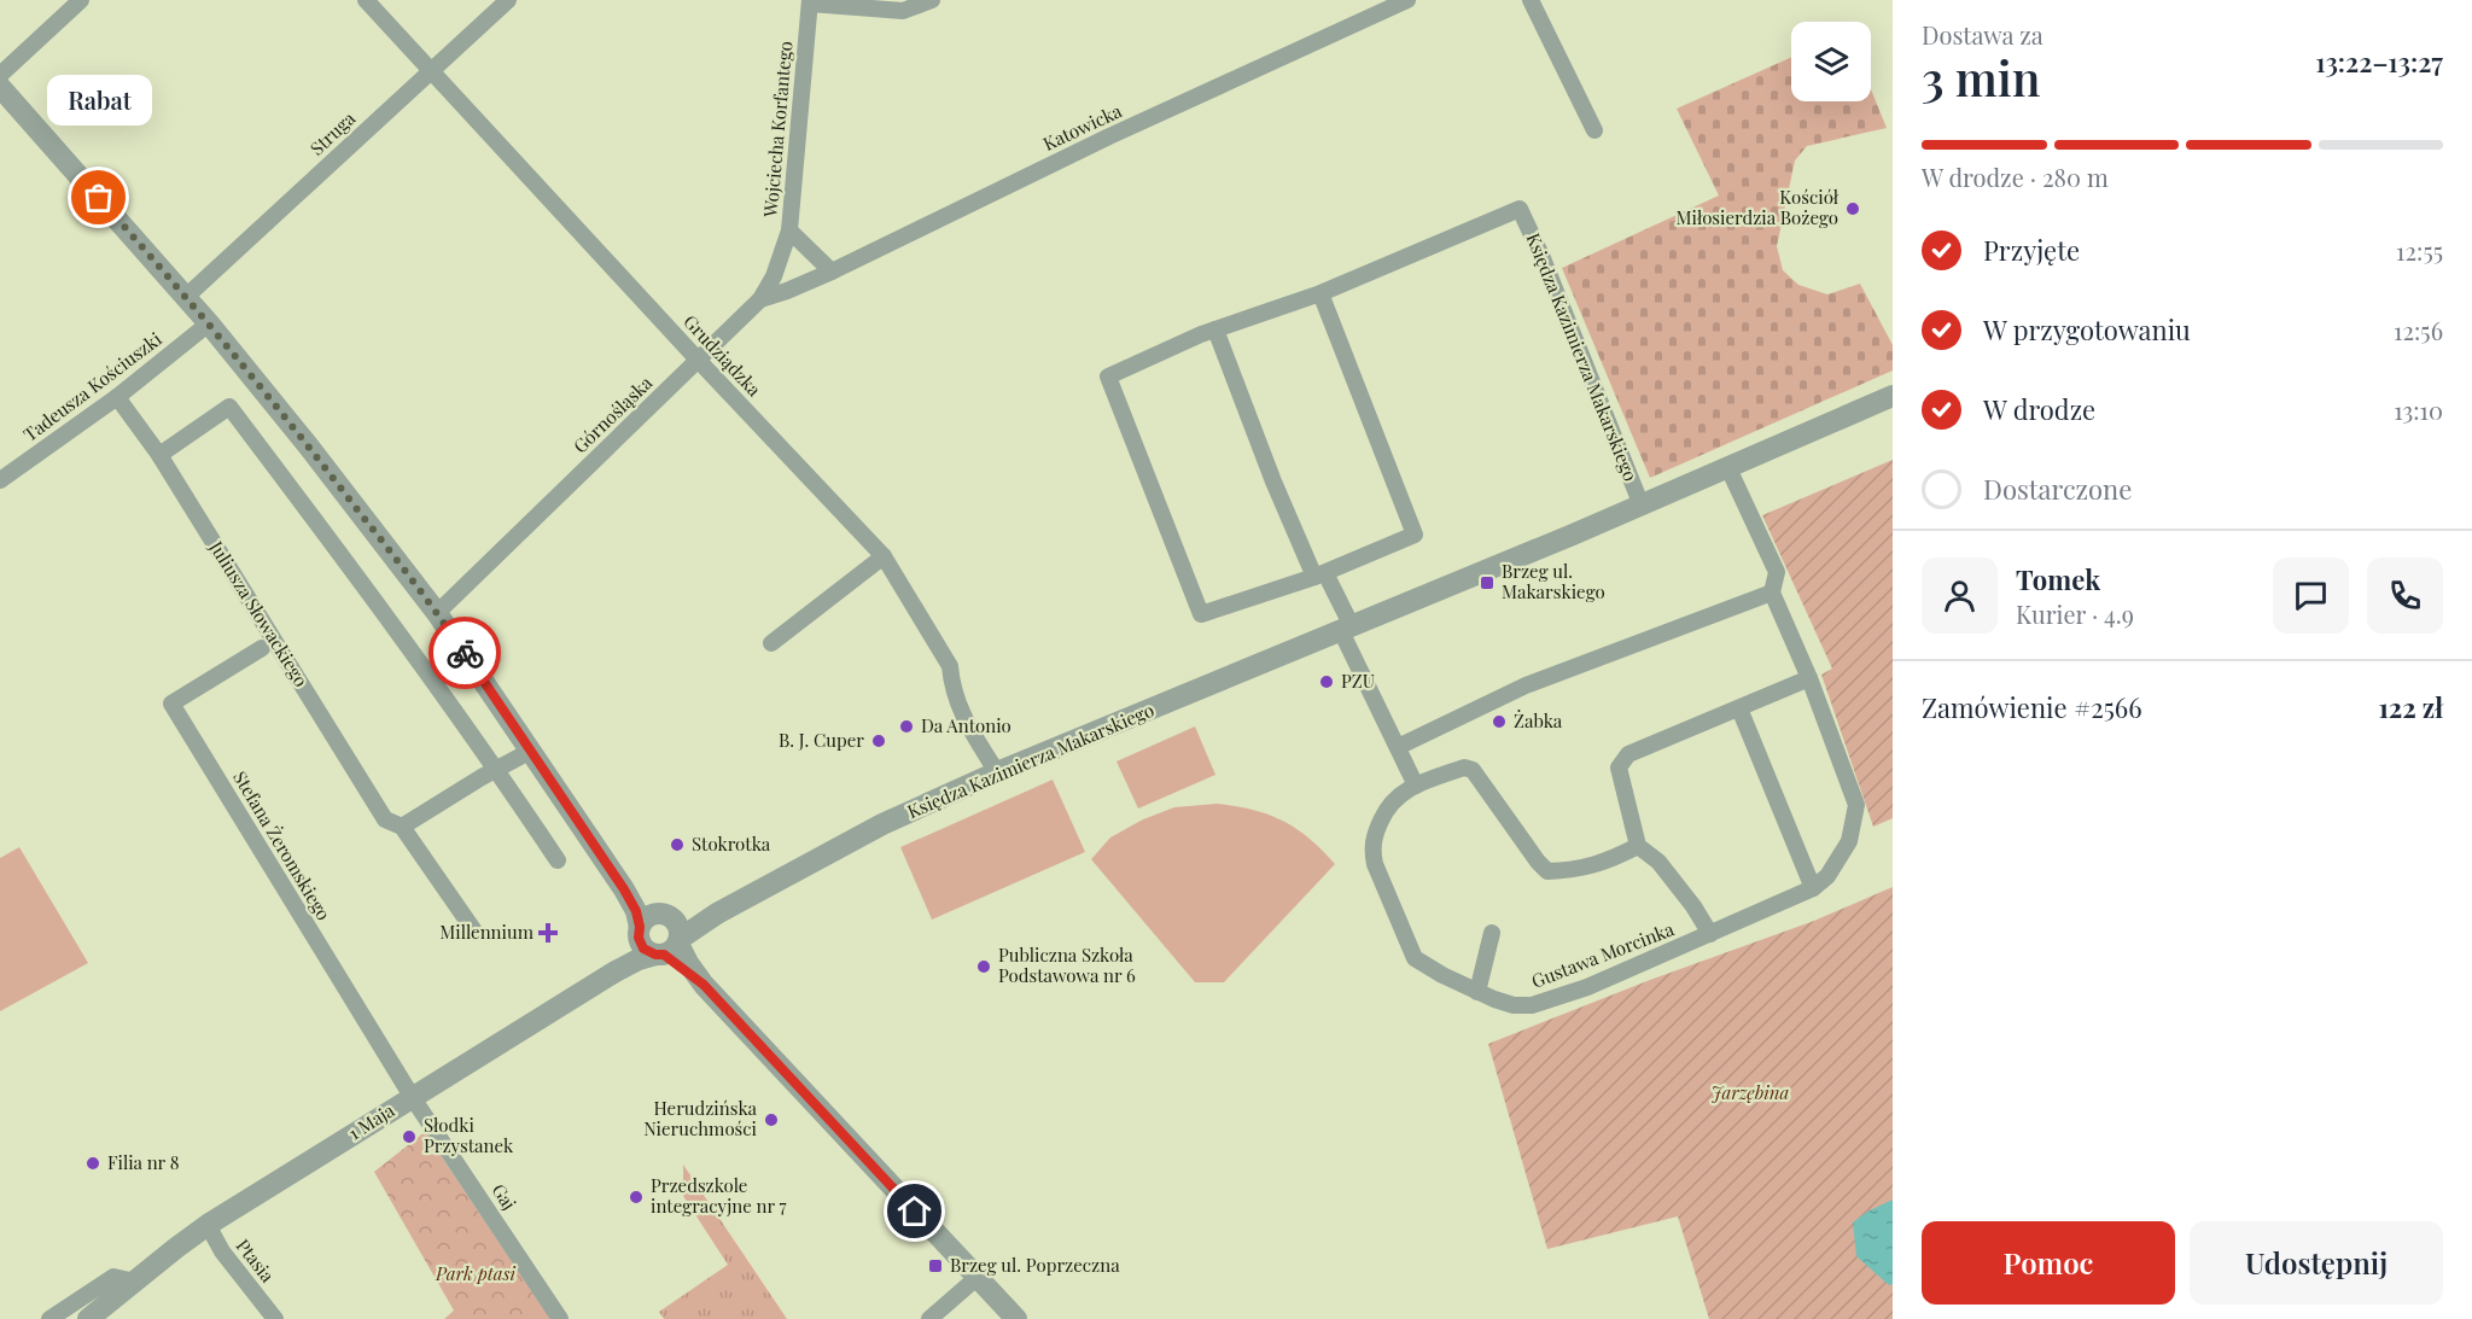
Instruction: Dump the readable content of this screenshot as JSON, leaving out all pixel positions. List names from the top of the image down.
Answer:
{
  "streets": {
    "street": [
      "Katowicka",
      "Wojciecha Korfantego",
      "Struga",
      "Grudziądzka",
      "Księdza Kazimierza Makarskiego",
      "Tadeusza Kościuszki",
      "Górnośląska",
      "Juliusza Słowackiego",
      "Stefana Żeromskiego",
      "Gustawa Morcinka",
      "1 Maja",
      "Gaj",
      "Ptasia"
    ]
  },
  "crossings": [
    ["Katowicka", "Górnośląska"],
    ["Wojciecha Korfantego", "Górnośląska"],
    ["Struga", "Grudziądzka"],
    ["Grudziądzka", "Księdza Kazimierza Makarskiego"],
    ["Grudziądzka", "Górnośląska"],
    ["Księdza Kazimierza Makarskiego", "Gustawa Morcinka"],
    ["Księdza Kazimierza Makarskiego", "1 Maja"],
    ["Tadeusza Kościuszki", "Juliusza Słowackiego"],
    ["Stefana Żeromskiego", "1 Maja"],
    ["Stefana Żeromskiego", "Gaj"],
    ["1 Maja", "Gaj"],
    ["1 Maja", "Ptasia"]
  ],
  "parks": ["Jarzębina", "Park ptasi"],
  "places": {
    "other": [
      "Rabat",
      "Kościół Miłosierdzia Bożego",
      "PZU",
      "Żabka",
      "Da Antonio",
      "B. J. Cuper",
      "Stokrotka",
      "Publiczna Szkoła Podstawowa nr 6",
      "Herudzińska Nieruchmości",
      "Słodki Przystanek",
      "Filia nr 8",
      "Przedszkole integracyjne nr 7"
    ],
    "transit": ["Brzeg ul. Makarskiego", "Brzeg ul. Poprzeczna"],
    "health": ["Millennium"]
  },
  "page": {
    "heading": ["3 min", "Dostawa za", "13:22–13:27"],
    "panel": [
      "Tomek",
      "Kurier · 4.9",
      "Zamówienie #2566",
      "122 zł"
    ],
    "bubble": "Rabat",
    "bar": "W drodze · 280 m",
    "list": [
      ["Przyjęte", "12:55"],
      ["W przygotowaniu", "12:56"],
      ["W drodze", "13:10"],
      "Dostarczone"
    ],
    "buttons": ["Pomoc", "Udostępnij"]
  }
}
